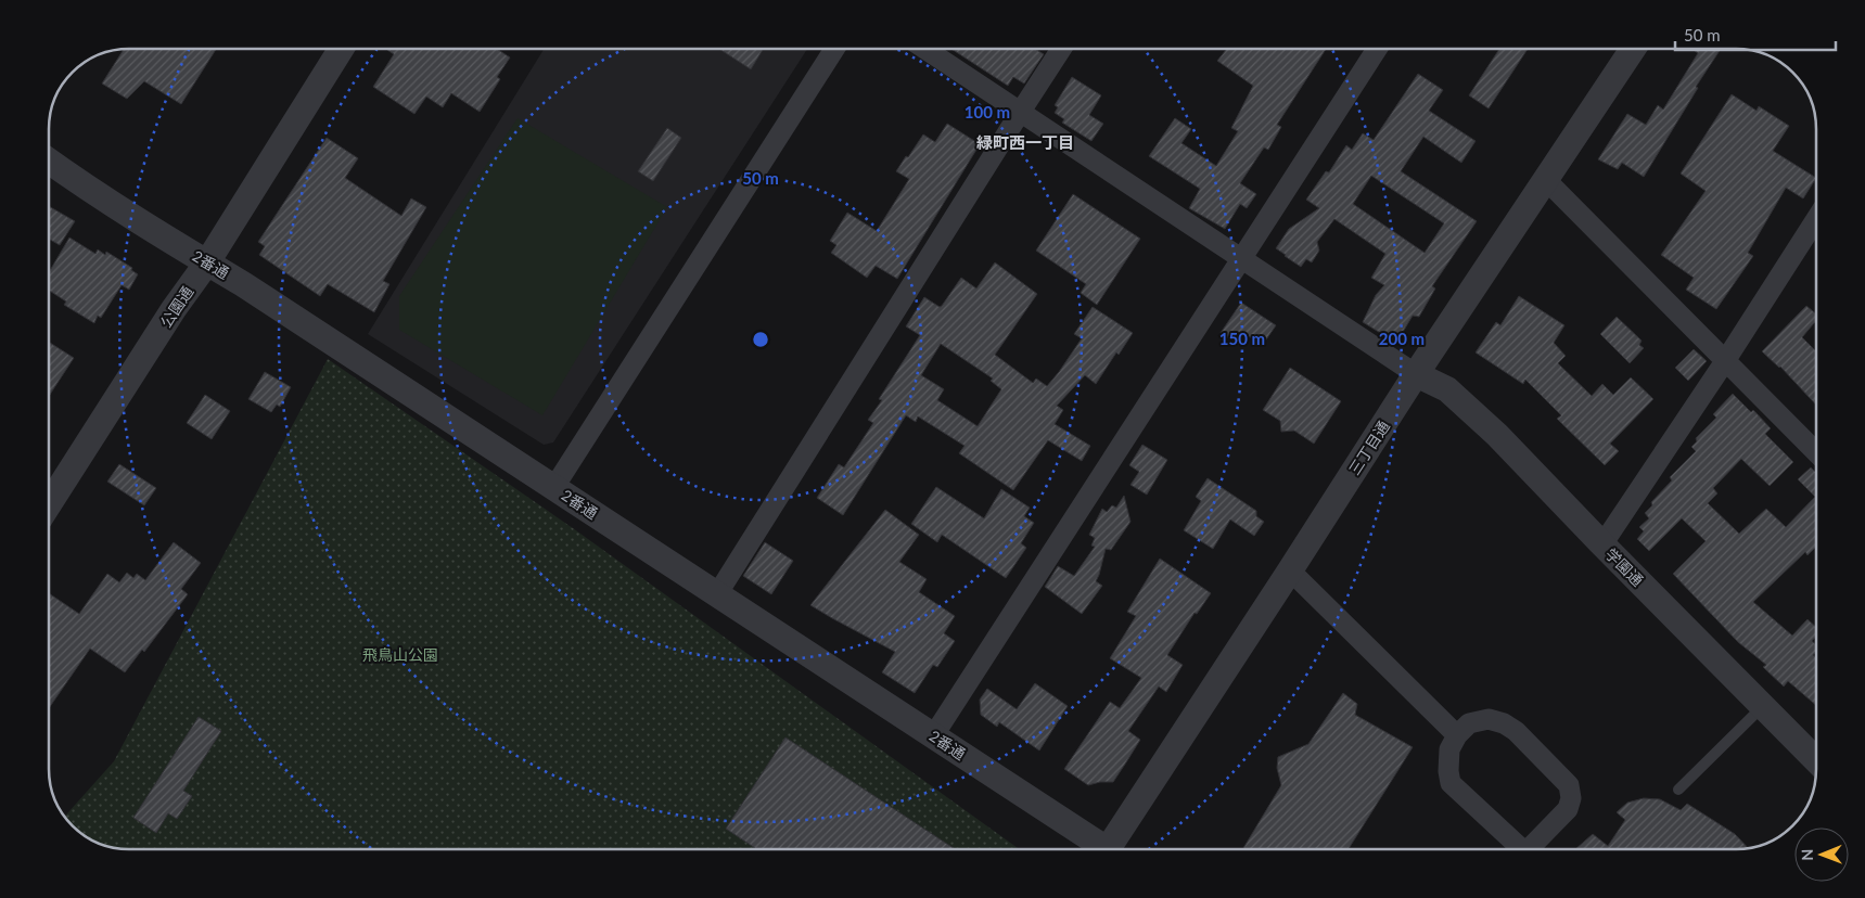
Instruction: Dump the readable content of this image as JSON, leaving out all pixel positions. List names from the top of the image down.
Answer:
{
  "streets": {
    "street": [
      "2番通",
      "公園通",
      "三丁目通",
      "学園通"
    ]
  },
  "crossings": [
    ["2番通", "公園通"],
    ["三丁目通", "学園通"]
  ],
  "districts": ["緑町西一丁目"],
  "parks": ["飛鳥山公園"],
  "scale_bar": "50 m",
  "north": "left",
  "rings": [
    "100 m",
    "50 m",
    "150 m",
    "200 m"
  ]
}
